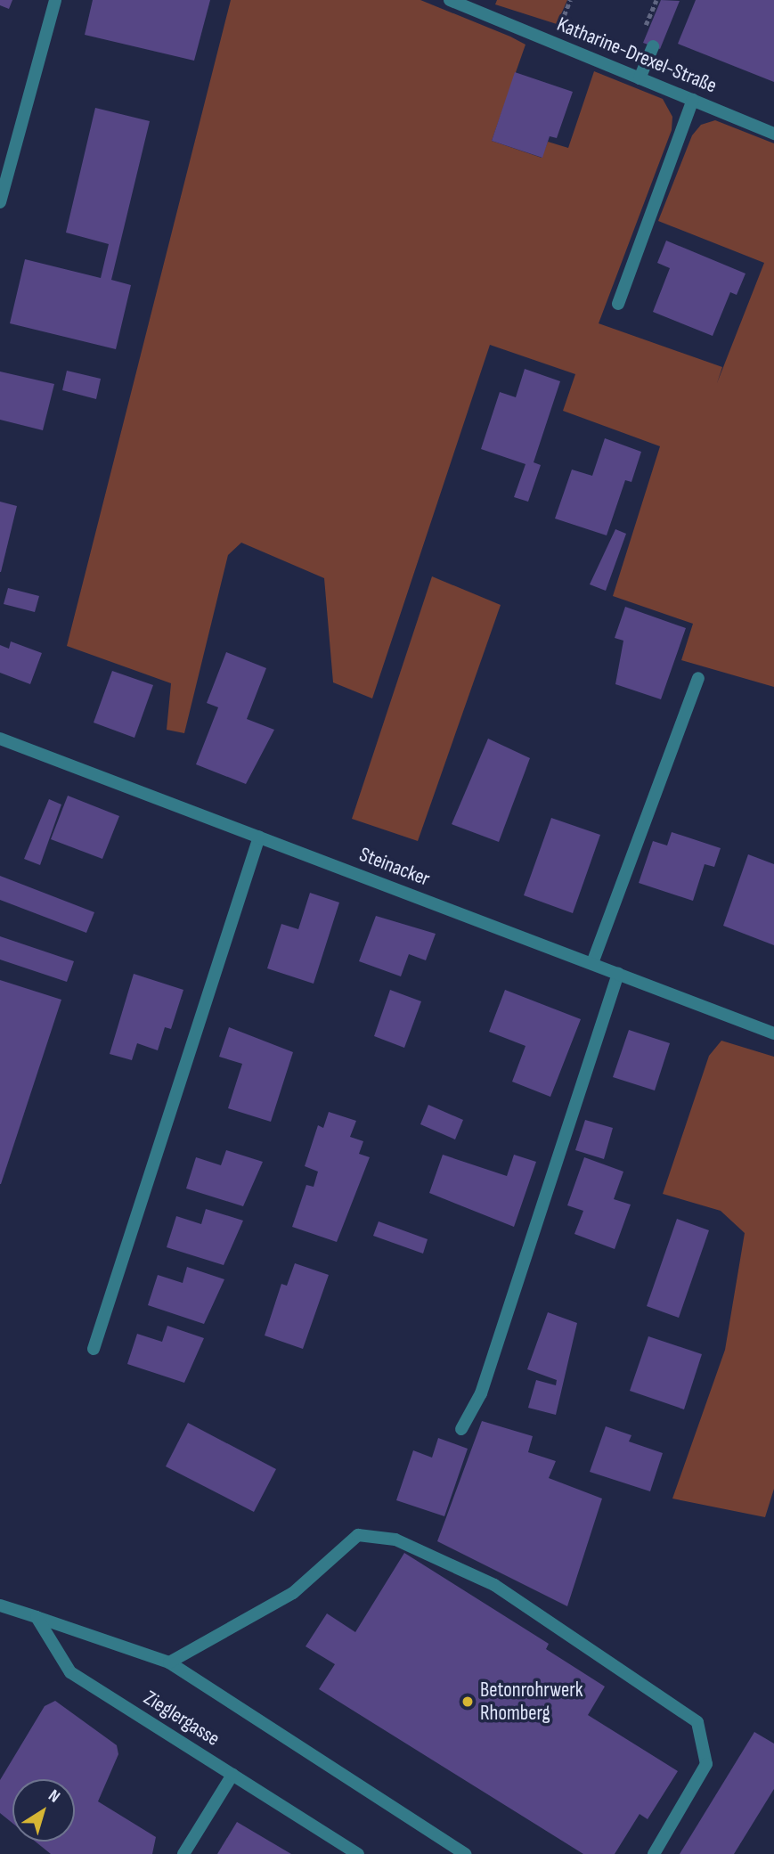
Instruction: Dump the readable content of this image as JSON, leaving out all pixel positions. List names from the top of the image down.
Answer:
{
  "streets": {
    "street": ["Katharine-Drexel-Straße", "Steinacker", "Zieglergasse"]
  },
  "places": ["Betonrohrwerk Rhomberg"],
  "north": "top right"
}
